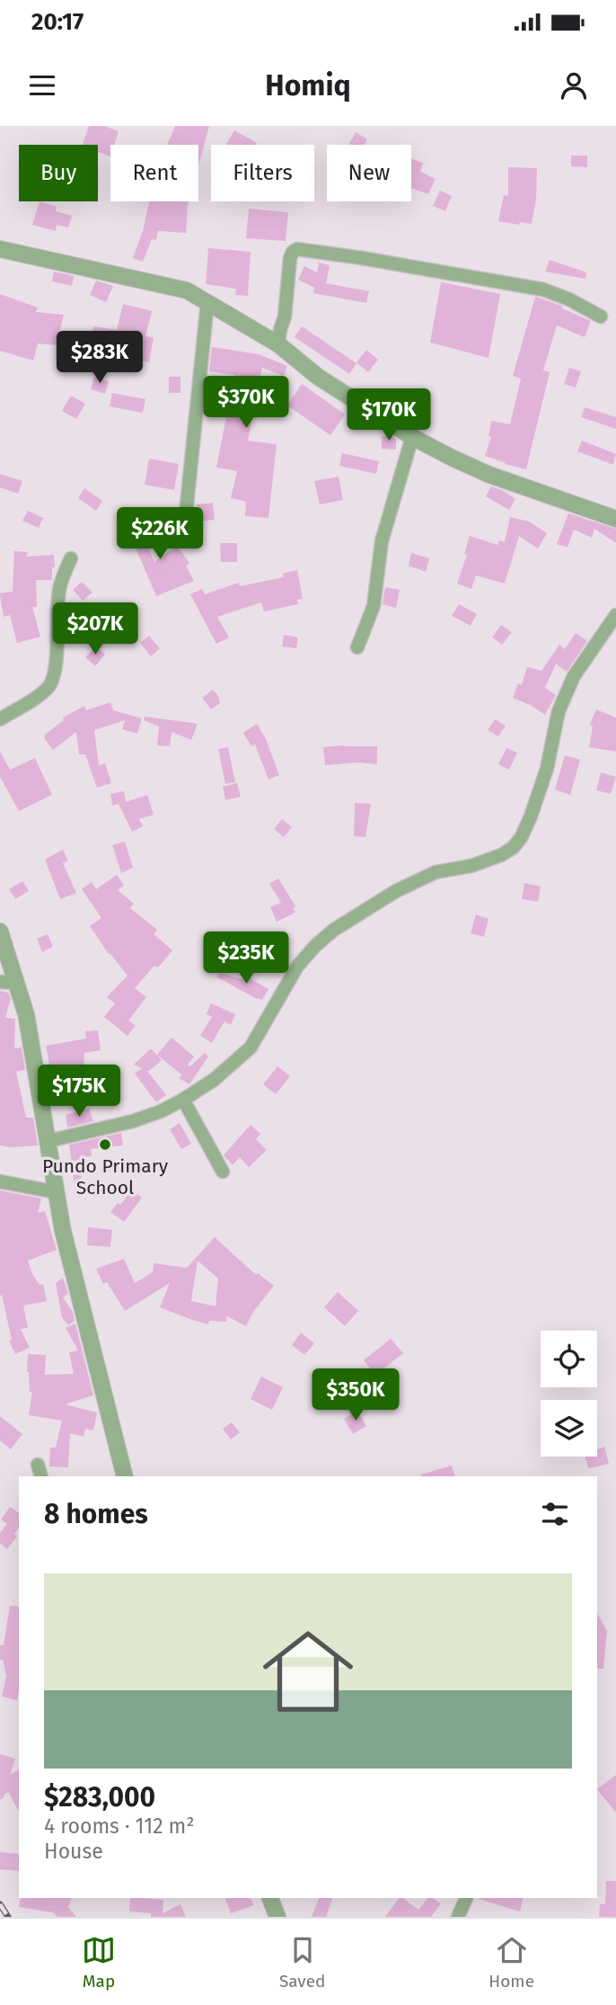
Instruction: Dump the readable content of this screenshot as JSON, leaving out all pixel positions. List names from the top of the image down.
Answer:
{
  "places": ["Pundo Primary School"],
  "page": {
    "status": "20:17",
    "header": "Homiq",
    "chip": [
      "Buy",
      "Rent",
      "Filters",
      "New"
    ],
    "price": [
      "$283K",
      "$370K",
      "$170K",
      "$226K",
      "$207K",
      "$235K",
      "$175K",
      "$350K"
    ],
    "heading": "8 homes",
    "list": [
      {
        "name": "$283,000",
        "note": "4 rooms · 112 m² · House"
      }
    ],
    "tabs": ["Map", "Saved", "Home"]
  }
}
